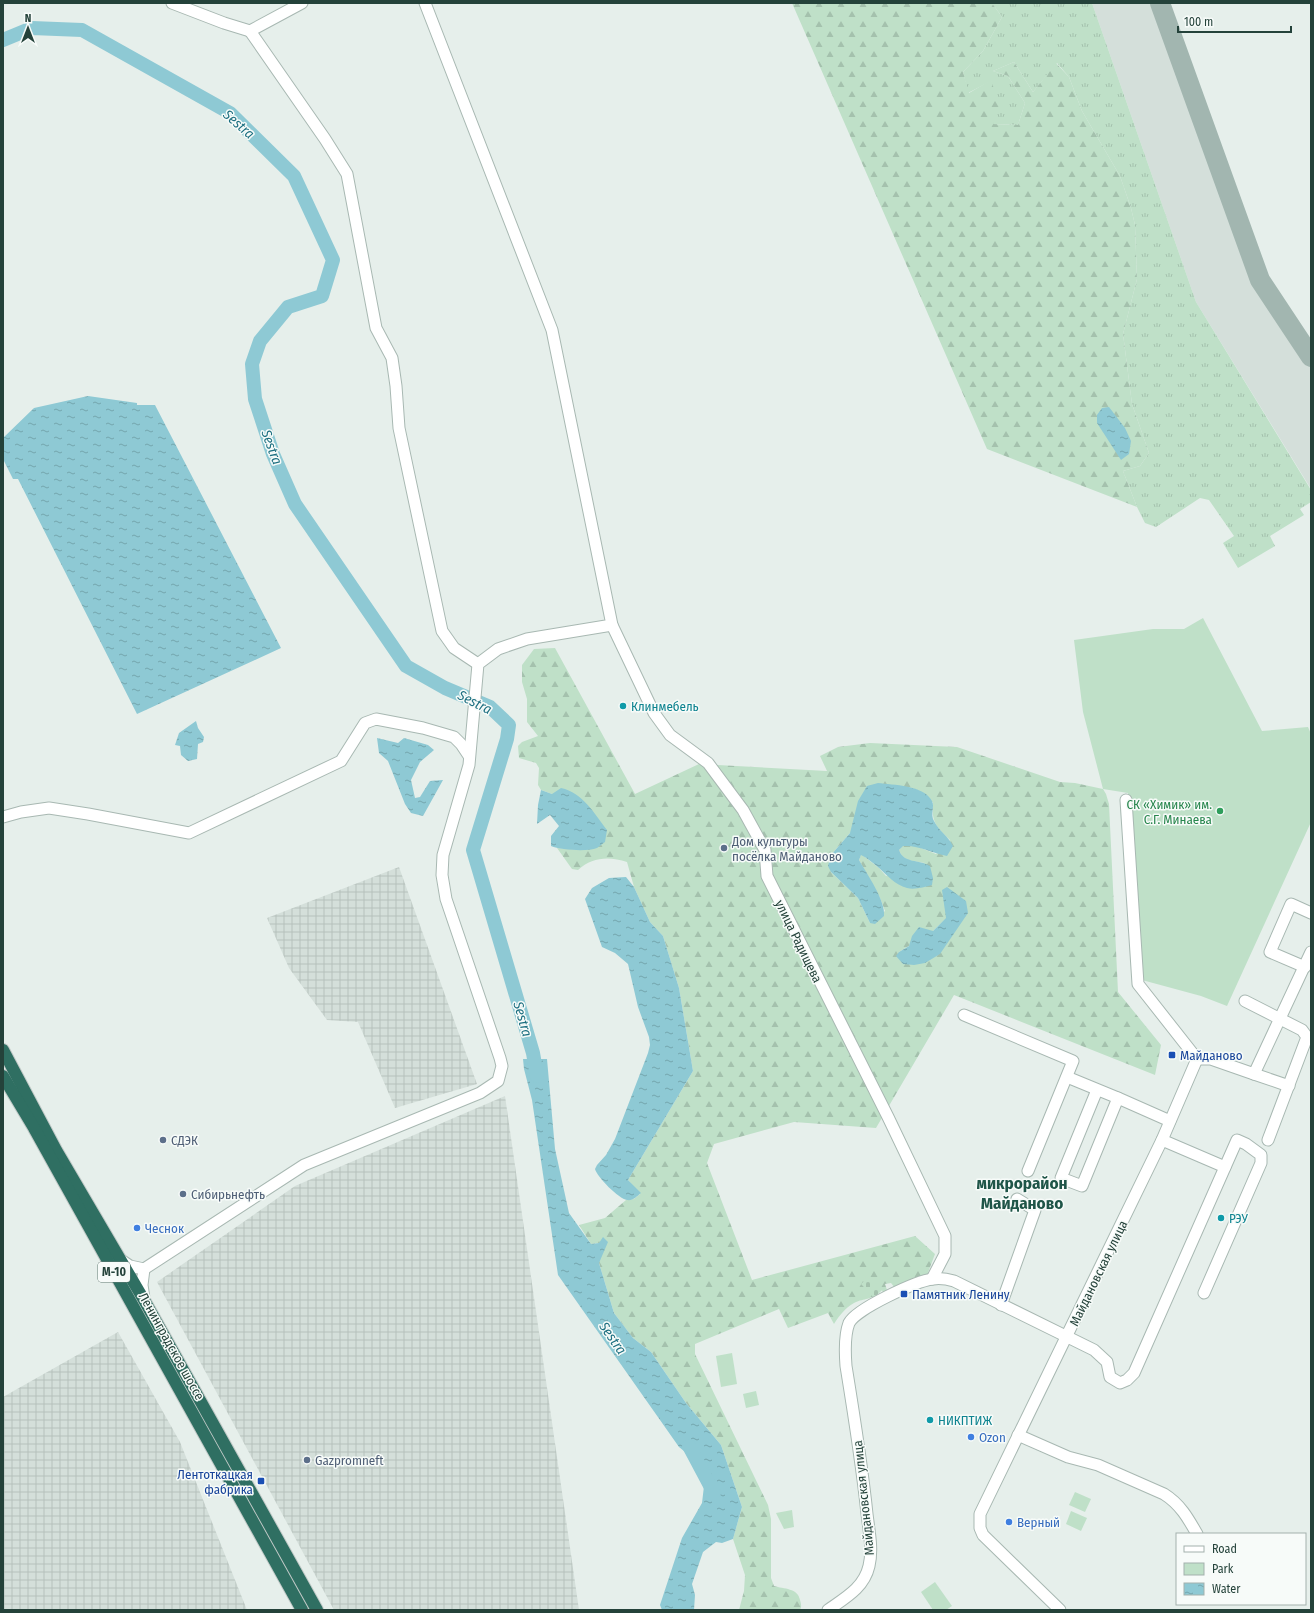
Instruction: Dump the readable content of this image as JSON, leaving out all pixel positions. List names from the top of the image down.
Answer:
{
  "streets": {
    "highway": ["М-10", "Ленинградское шоссе"],
    "street": ["улица Радищева", "Майдановская улица"]
  },
  "crossings": [
    ["улица Радищева", "Майдановская улица"]
  ],
  "districts": ["микрорайон Майданово"],
  "water": ["Sestra"],
  "places": {
    "other": [
      "Клинмебель",
      "СК «Химик» им. С.Г. Минаева",
      "Дом культуры посёлка Майданово",
      "СДЭК",
      "Сибирьнефть",
      "РЭУ",
      "Чеснок",
      "НИКПТИЖ",
      "Ozon",
      "Gazpromneft",
      "Верный"
    ],
    "transit": ["Майданово", "Памятник Ленину", "Лентоткацкая фабрика"]
  },
  "legend": ["Road", "Park", "Water"],
  "scale_bar": "100 m",
  "north": "top"
}
